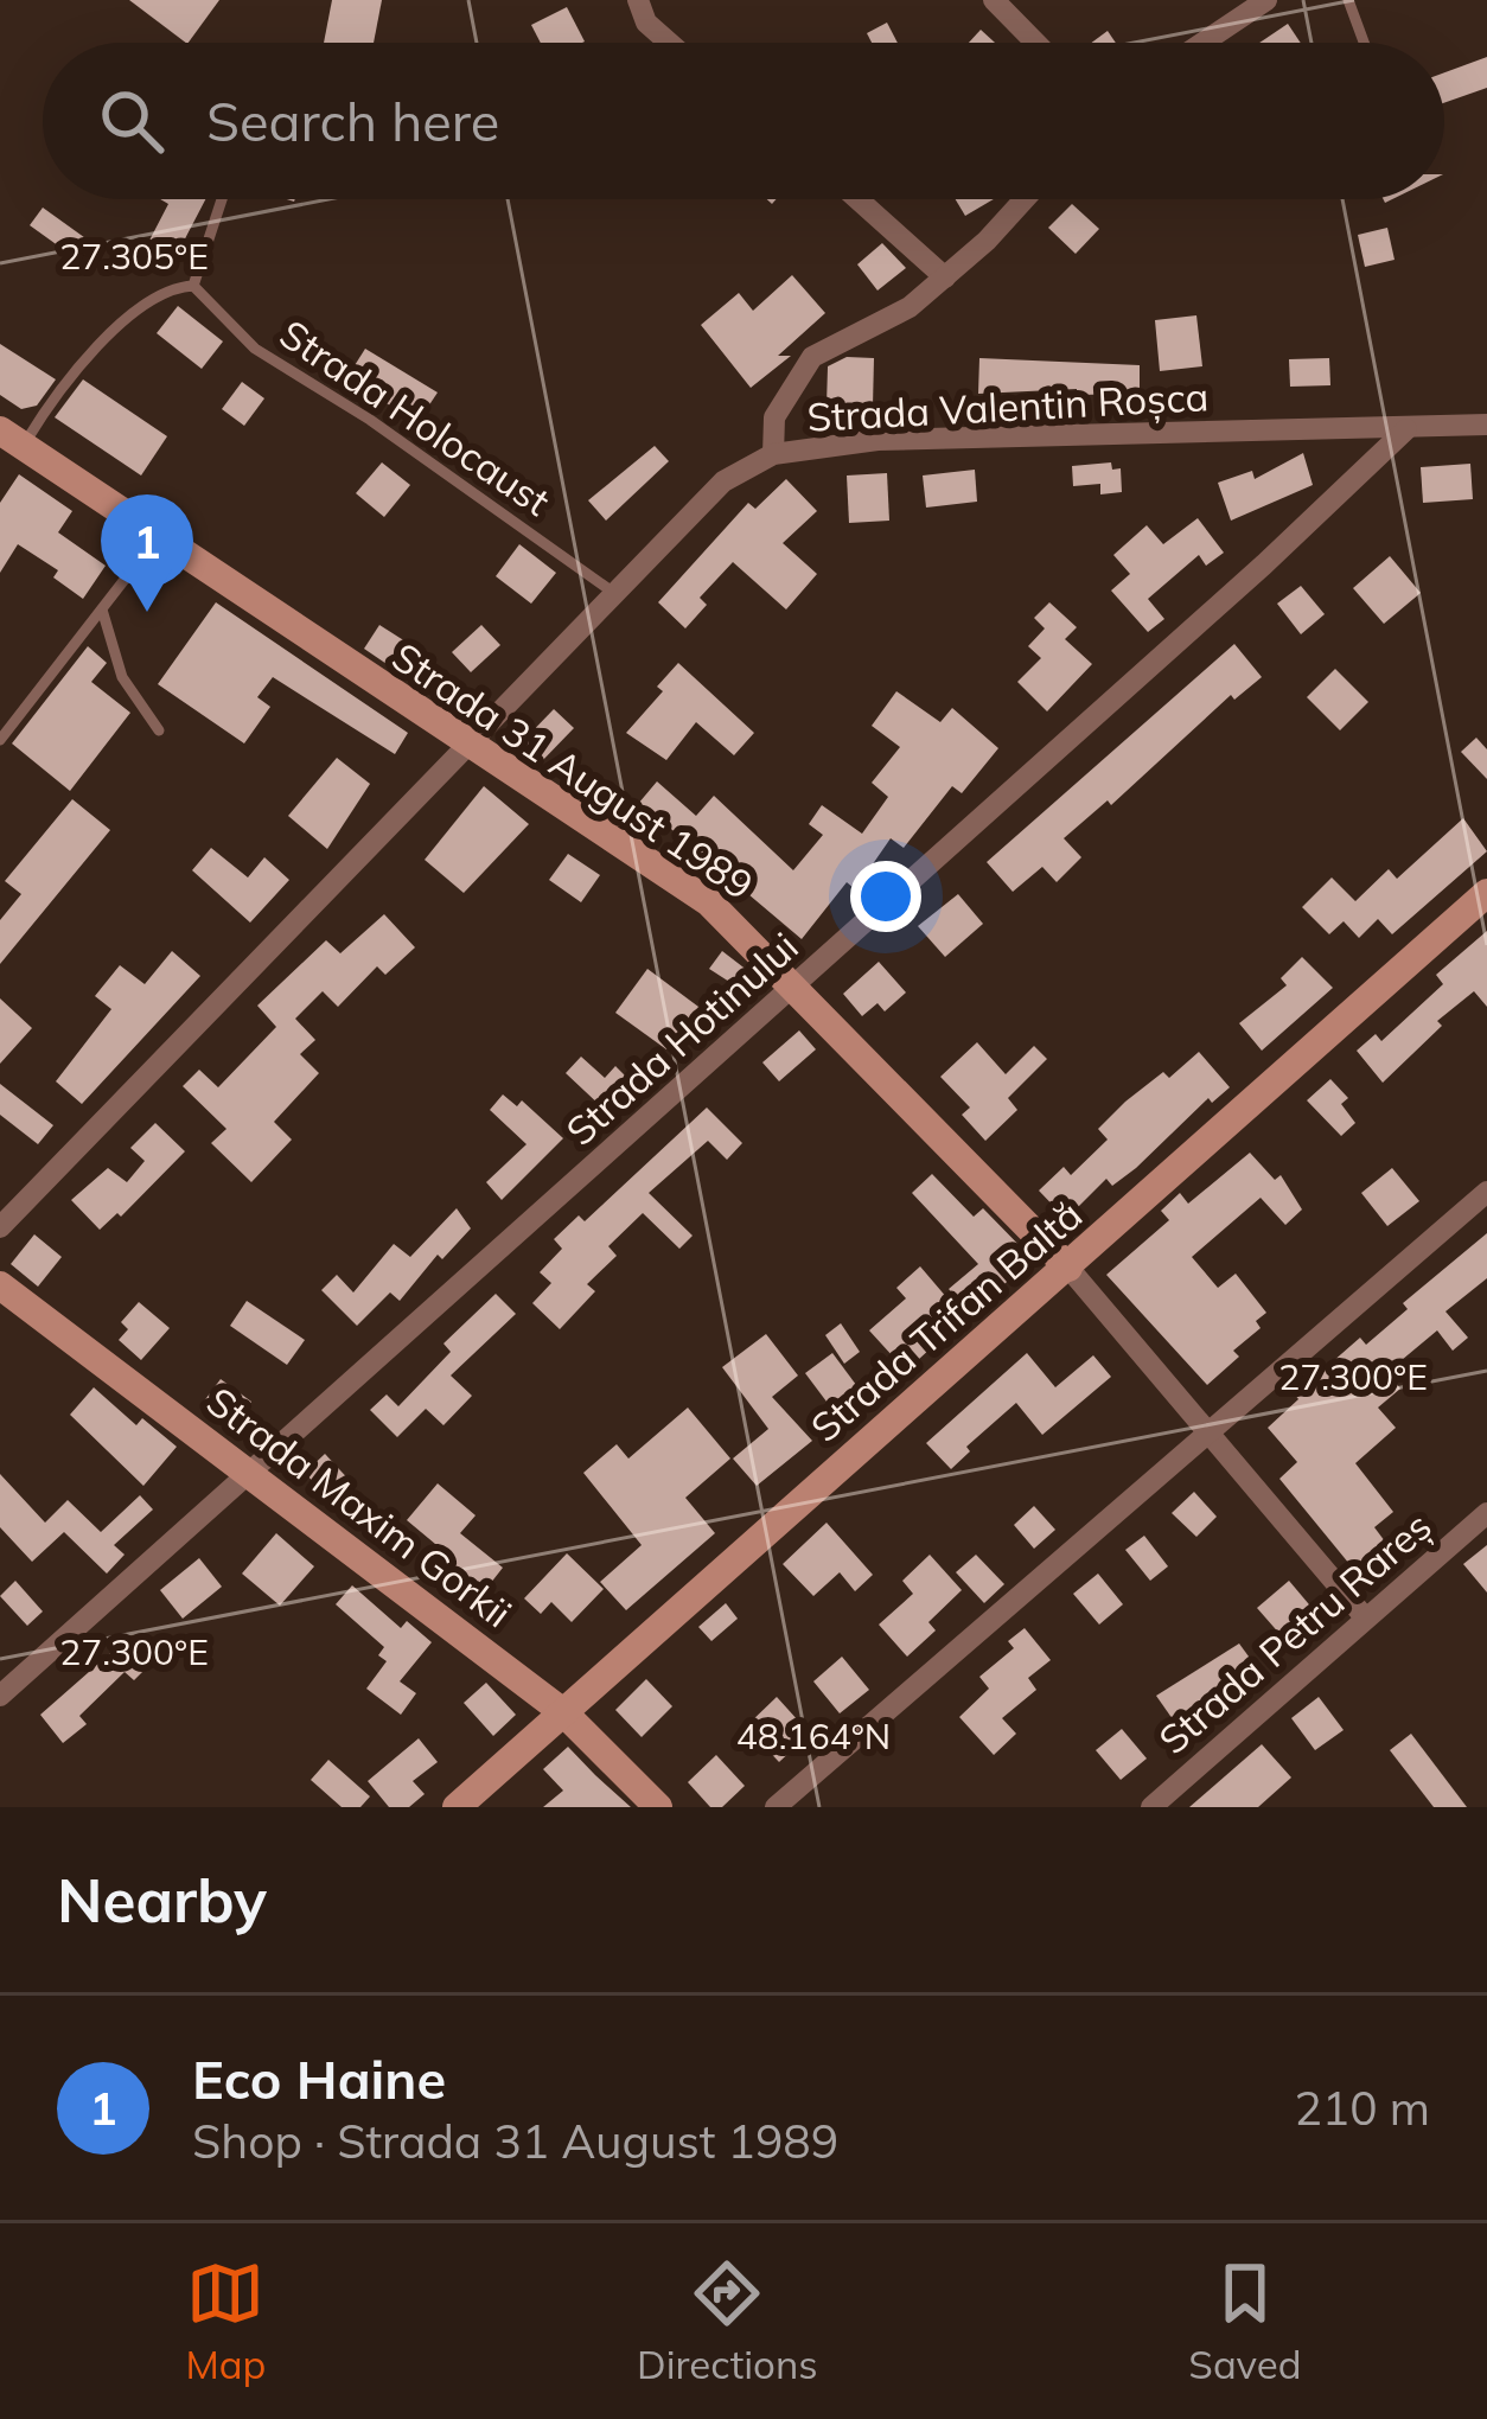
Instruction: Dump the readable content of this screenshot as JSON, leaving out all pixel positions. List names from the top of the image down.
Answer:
{
  "streets": {
    "street": [
      "Strada Valentin Roșca",
      "Strada 31 August 1989",
      "Strada Hotinului",
      "Strada Trifan Baltă",
      "Strada Maxim Gorkii",
      "Strada Petru Rareș"
    ],
    "lane": ["Strada Holocaust"]
  },
  "crossings": [
    ["Strada Valentin Roșca", "Strada Holocaust"],
    ["Strada Valentin Roșca", "Strada 31 August 1989"],
    ["Strada Valentin Roșca", "Strada Hotinului"],
    ["Strada 31 August 1989", "Strada Hotinului"],
    ["Strada 31 August 1989", "Strada Trifan Baltă"],
    ["Strada 31 August 1989", "Strada Petru Rareș"],
    ["Strada Hotinului", "Strada Maxim Gorkii"],
    ["Strada Trifan Baltă", "Strada Maxim Gorkii"]
  ],
  "page": {
    "search": "Search here",
    "pins": "1",
    "heading": "Nearby",
    "list": [
      {
        "mark": "1",
        "name": "Eco Haine",
        "note": "Shop · Strada 31 August 1989",
        "value": "210 m"
      }
    ],
    "nav": ["Map", "Directions", "Saved"]
  },
  "coordinates": ["27.305°E", "27.300°E", "48.164°N"]
}
